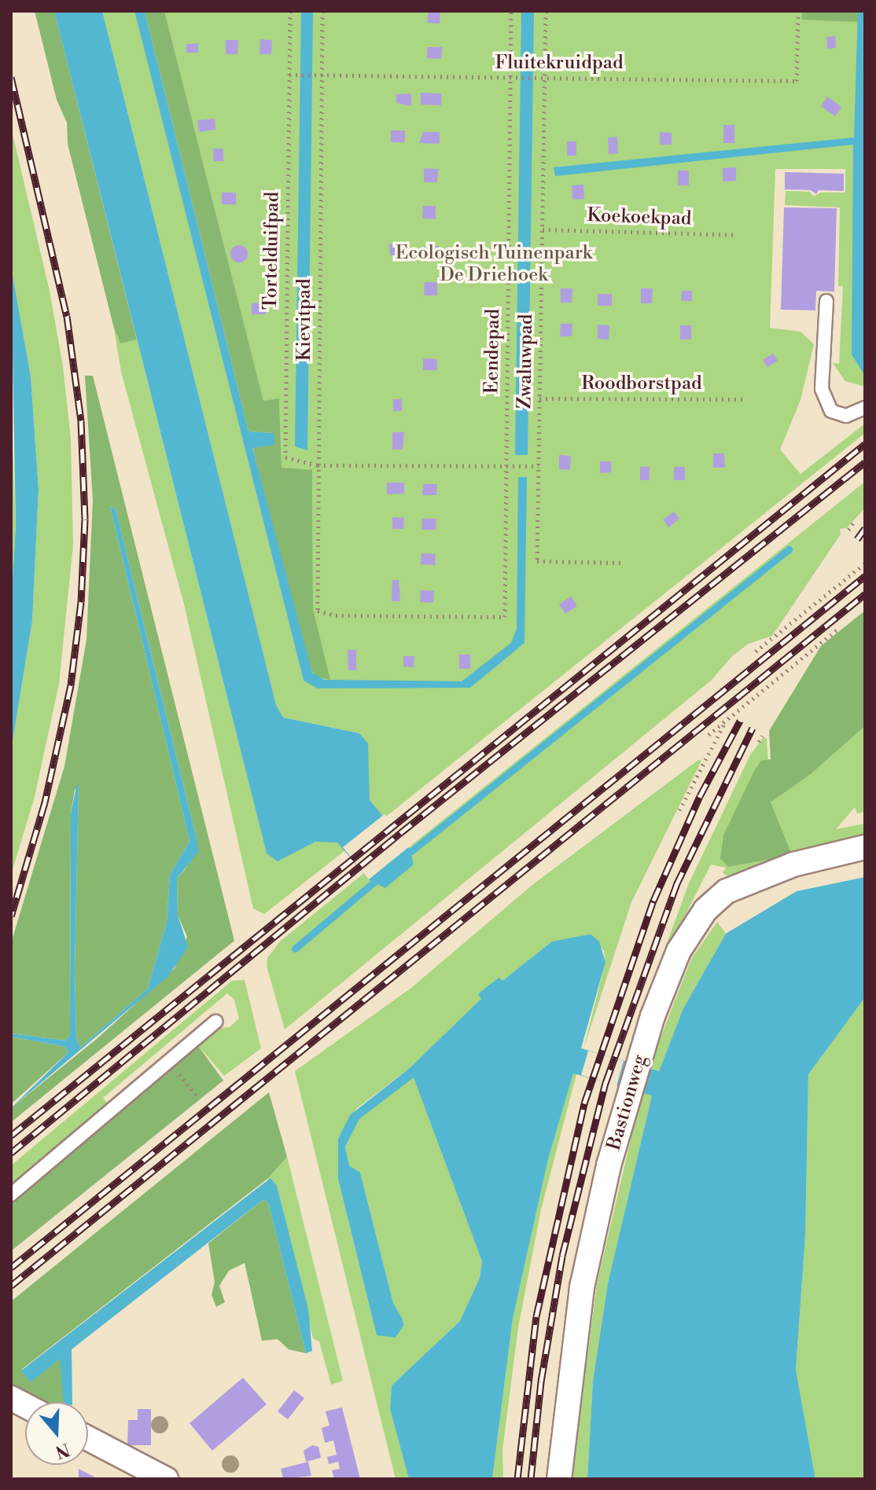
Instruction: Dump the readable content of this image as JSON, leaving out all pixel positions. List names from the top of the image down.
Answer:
{
  "streets": {
    "street": ["Bastionweg"],
    "path": [
      "Fluitekruidpad",
      "Koekoekpad",
      "Tortelduifpad",
      "Kievitpad",
      "Eendepad",
      "Zwaluwpad",
      "Roodborstpad"
    ]
  },
  "crossings": [
    ["Fluitekruidpad", "Tortelduifpad"],
    ["Fluitekruidpad", "Kievitpad"],
    ["Fluitekruidpad", "Eendepad"],
    ["Fluitekruidpad", "Zwaluwpad"],
    ["Koekoekpad", "Zwaluwpad"],
    ["Tortelduifpad", "Kievitpad"],
    ["Kievitpad", "Eendepad"],
    ["Zwaluwpad", "Roodborstpad"]
  ],
  "parks": ["Ecologisch Tuinenpark De Driehoek"],
  "north": "bottom"
}
